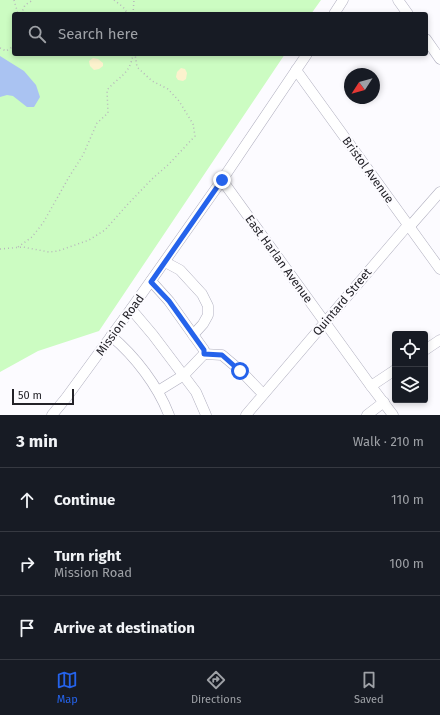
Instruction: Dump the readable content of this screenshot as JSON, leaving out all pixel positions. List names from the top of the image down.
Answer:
{
  "streets": {
    "street": [
      "Bristol Avenue",
      "East Harlan Avenue",
      "Quintard Street",
      "Mission Road"
    ]
  },
  "crossings": [
    ["Bristol Avenue", "Quintard Street"],
    ["Bristol Avenue", "Mission Road"],
    ["East Harlan Avenue", "Quintard Street"],
    ["East Harlan Avenue", "Mission Road"]
  ],
  "scale_bar": "50 m",
  "north": "bottom left",
  "page": {
    "search": "Search here",
    "scale": "50 m",
    "heading": ["3 min", "Walk · 210 m"],
    "list": [
      ["Continue", "110 m"],
      ["Turn right", "Mission Road", "100 m"],
      "Arrive at destination"
    ],
    "nav": ["Map", "Directions", "Saved"]
  }
}
